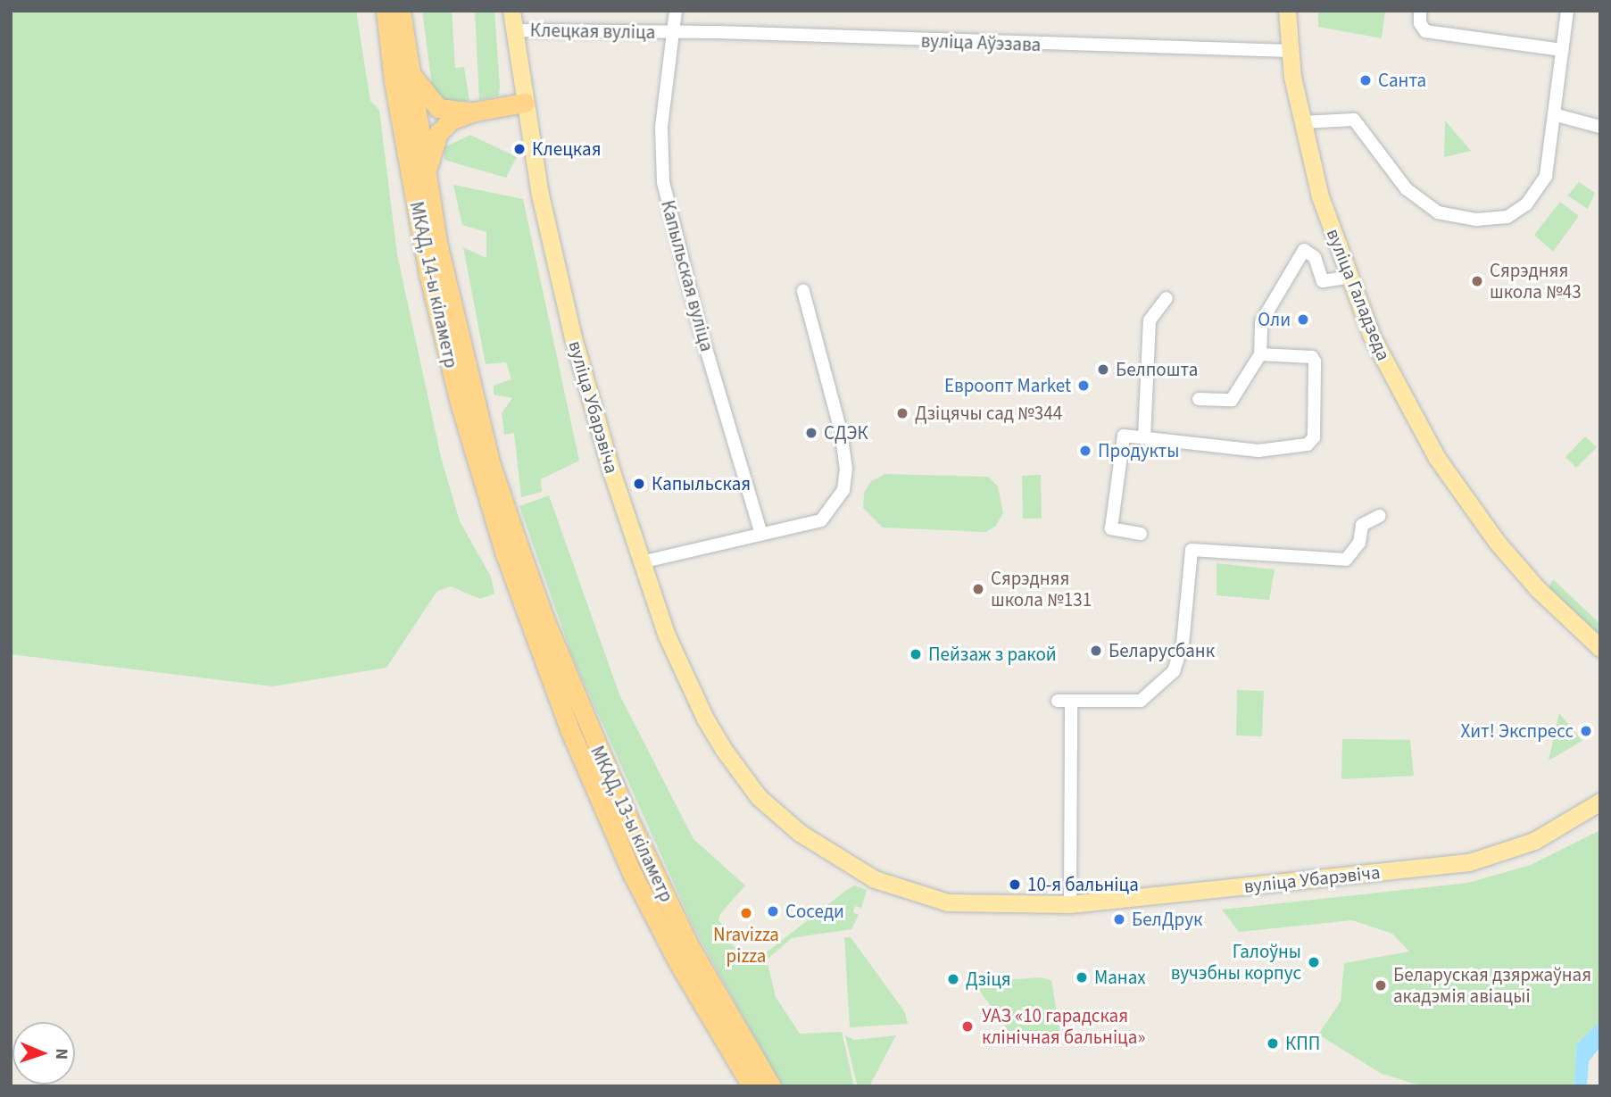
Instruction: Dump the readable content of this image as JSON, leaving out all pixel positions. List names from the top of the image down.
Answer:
{
  "streets": {
    "highway": ["МКАД, 14-ы кіламетр", "МКАД, 13-ы кіламетр"],
    "main road": ["вуліца Галадзеда", "вуліца Убарэвіча"],
    "street": ["Клецкая вуліца", "вуліца Аўэзава", "Капыльская вуліца"]
  },
  "crossings": [
    ["Клецкая вуліца", "вуліца Аўэзава"],
    ["Клецкая вуліца", "Капыльская вуліца"],
    ["Клецкая вуліца", "вуліца Убарэвіча"],
    ["вуліца Аўэзава", "Капыльская вуліца"],
    ["вуліца Аўэзава", "вуліца Галадзеда"],
    ["МКАД, 14-ы кіламетр", "МКАД, 13-ы кіламетр"]
  ],
  "places": [
    "Санта",
    "Клецкая",
    "Сярэдняя школа №43",
    "Оли",
    "Белпошта",
    "Евроопт Market",
    "Дзіцячы сад №344",
    "СДЭК",
    "Продукты",
    "Капыльская",
    "Сярэдняя школа №131",
    "Беларусбанк",
    "Пейзаж з ракой",
    "Хит! Экспресс",
    "10-я бальніца",
    "Соседи",
    "Nravizza pizza",
    "БелДрук",
    "Галоўны вучэбны корпус",
    "Манах",
    "Дзіця",
    "Беларуская дзяржаўная акадэмія авіацыі",
    "УАЗ «10 гарадская клінічная бальніца»",
    "КПП"
  ],
  "north": "right"
}
